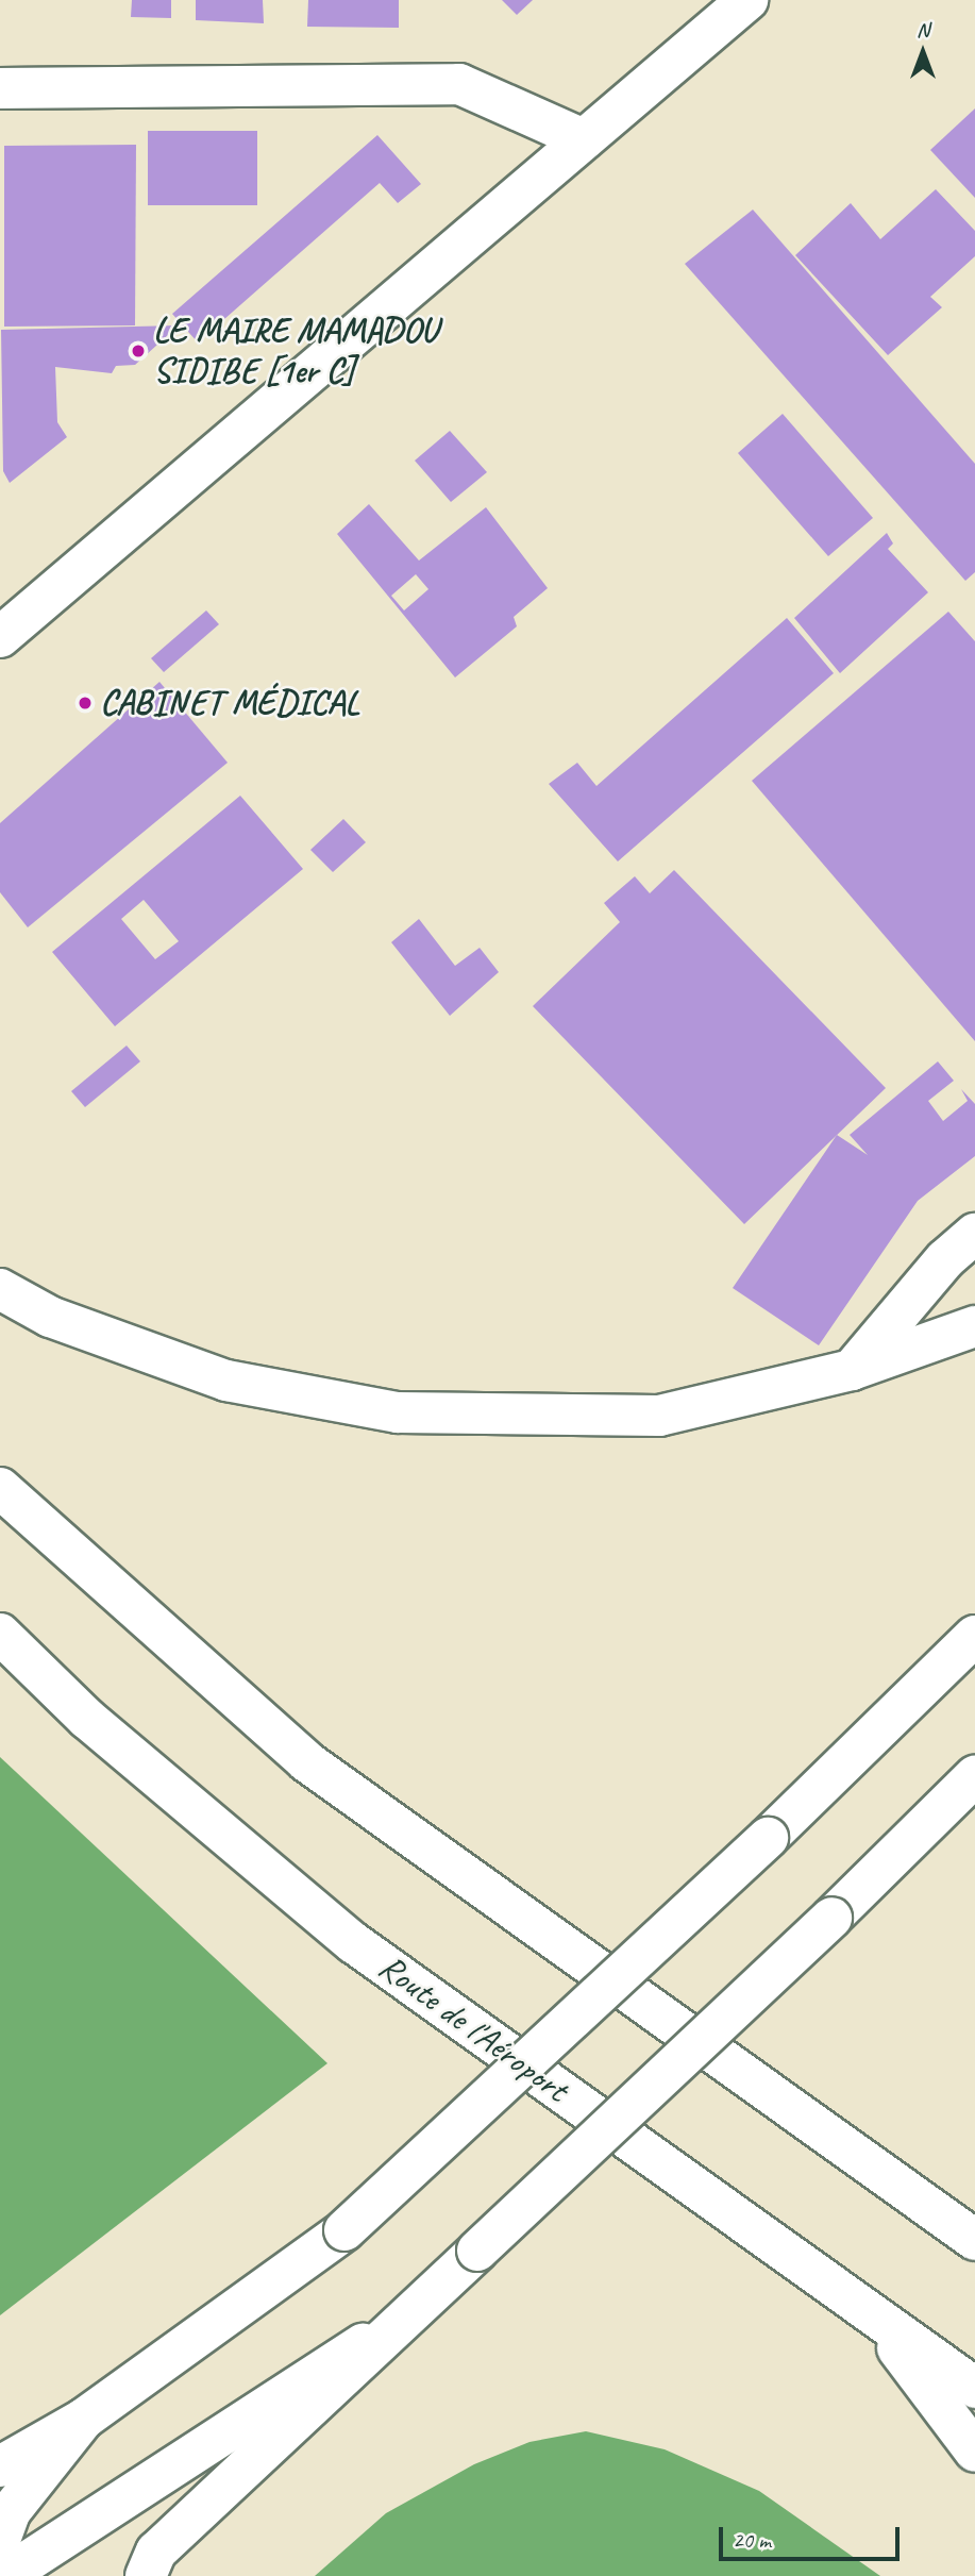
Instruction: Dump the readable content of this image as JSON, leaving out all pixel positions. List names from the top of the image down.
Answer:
{
  "streets": {
    "main road": ["Route de l'Aéroport"]
  },
  "places": ["LE MAIRE MAMADOU SIDIBE [1er C]", "CABINET MÉDICAL"],
  "scale_bar": "20 m",
  "north": "top"
}
